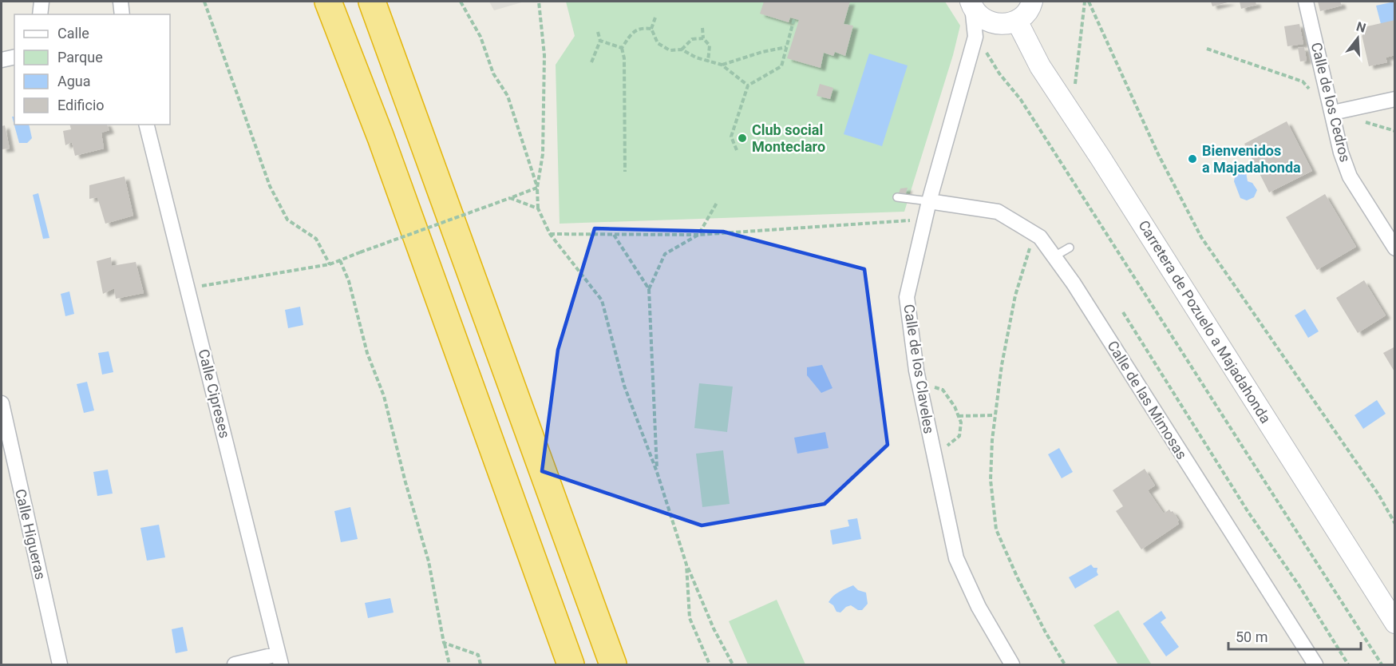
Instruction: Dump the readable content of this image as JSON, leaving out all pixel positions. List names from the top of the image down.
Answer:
{
  "streets": {
    "street": [
      "Calle de los Cedros",
      "Carretera de Pozuelo a Majadahonda",
      "Calle de los Claveles",
      "Calle Cipreses",
      "Calle de las Mimosas",
      "Calle Higueras"
    ]
  },
  "crossings": [
    ["Calle de los Claveles", "Calle de las Mimosas"]
  ],
  "places": ["Club social Monteclaro", "Bienvenidos a Majadahonda"],
  "legend": [
    "Calle",
    "Parque",
    "Agua",
    "Edificio"
  ],
  "scale_bar": "50 m",
  "north": "top"
}
